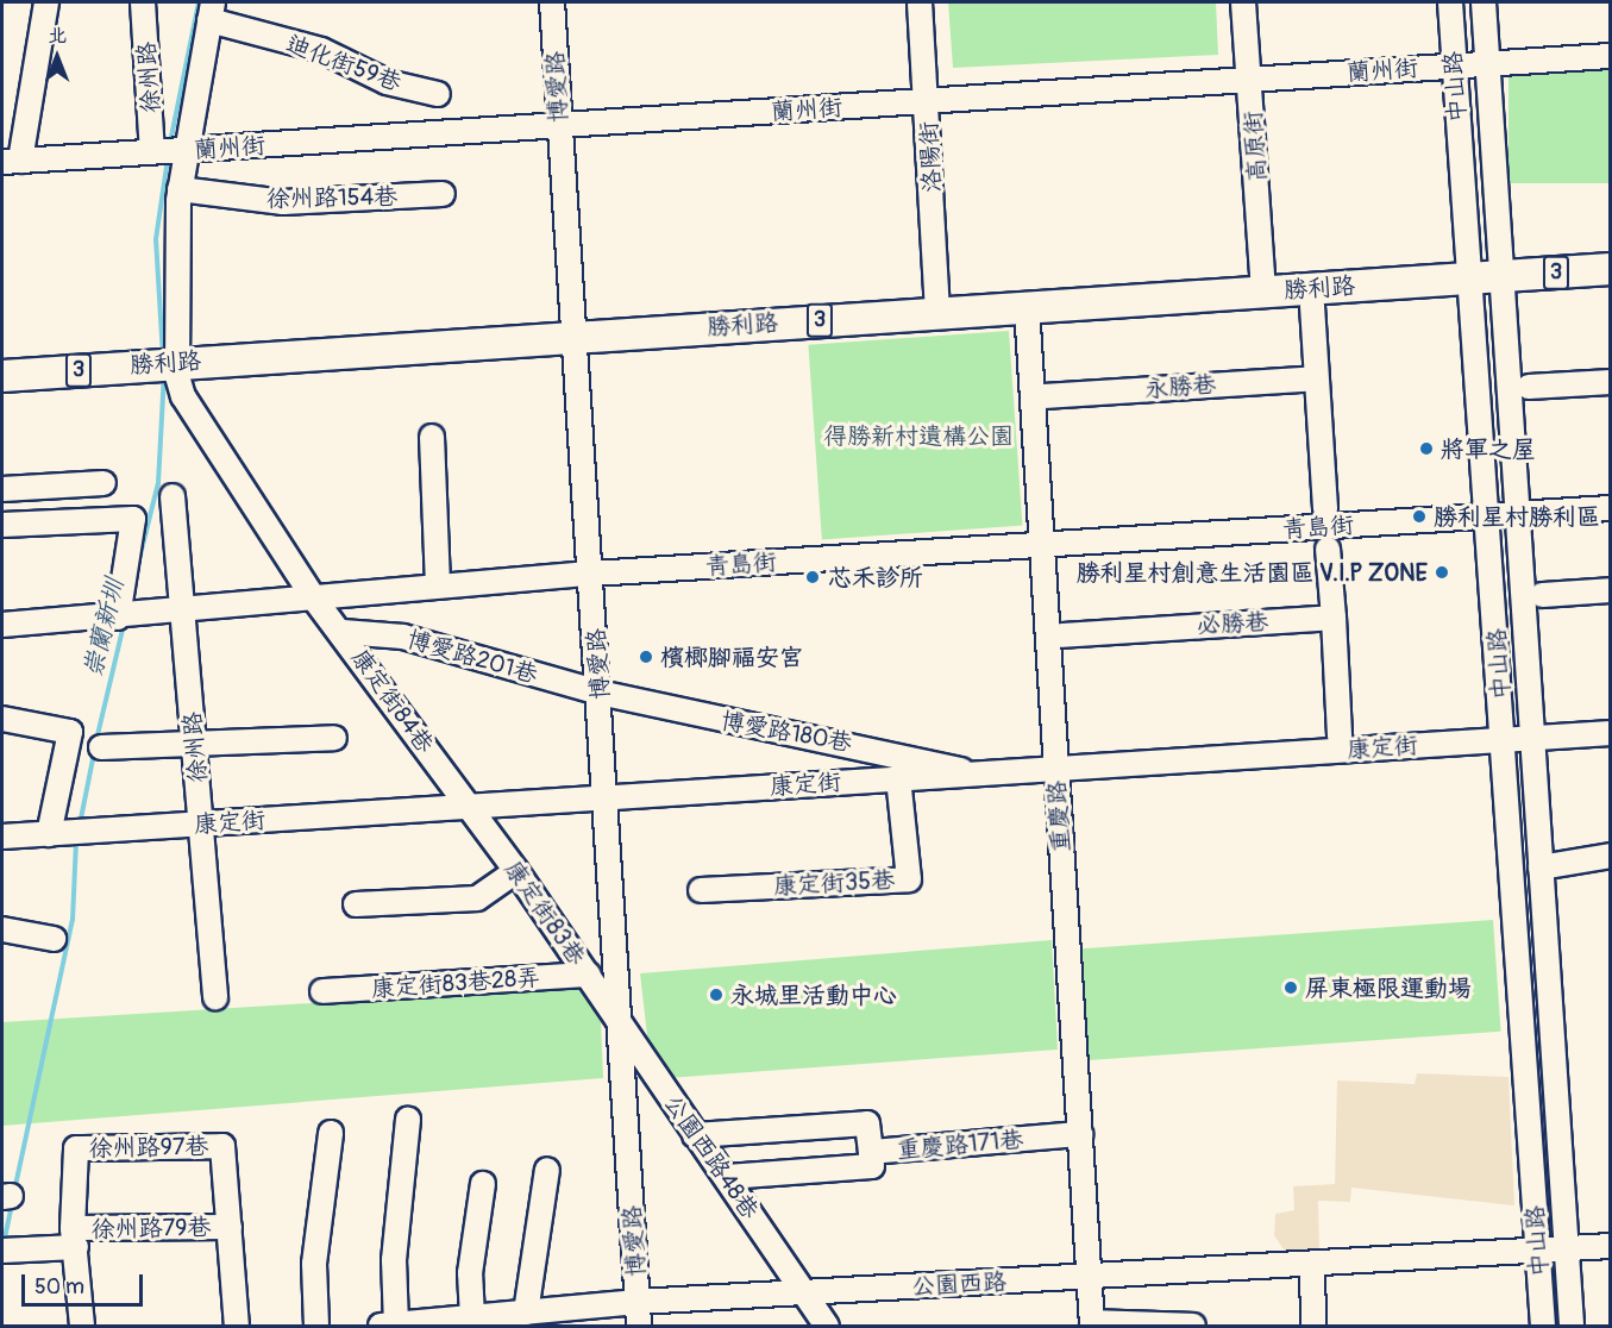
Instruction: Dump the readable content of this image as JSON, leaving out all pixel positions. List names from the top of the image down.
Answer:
{
  "streets": {
    "main road": ["3", "勝利路"],
    "street": [
      "迪化街59巷",
      "蘭州街",
      "徐州路",
      "博愛路",
      "中山路",
      "高原街",
      "洛陽街",
      "徐州路154巷",
      "永勝巷",
      "青島街",
      "必勝巷",
      "博愛路201巷",
      "康定街84巷",
      "博愛路180巷",
      "康定街",
      "重慶路",
      "康定街35巷",
      "康定街83巷",
      "康定街83巷28弄",
      "重慶路171巷",
      "徐州路97巷",
      "公園西路48巷",
      "徐州路79巷",
      "公園西路"
    ]
  },
  "crossings": [
    ["蘭州街", "徐州路"],
    ["蘭州街", "博愛路"],
    ["蘭州街", "中山路"],
    ["蘭州街", "高原街"],
    ["蘭州街", "洛陽街"],
    ["徐州路", "徐州路154巷"],
    ["徐州路", "勝利路"],
    ["徐州路", "青島街"],
    ["徐州路", "康定街84巷"],
    ["徐州路", "康定街"],
    ["博愛路", "勝利路"],
    ["博愛路", "青島街"],
    ["博愛路", "博愛路201巷"],
    ["博愛路", "博愛路180巷"],
    ["博愛路", "康定街"],
    ["博愛路", "康定街83巷"],
    ["博愛路", "公園西路48巷"],
    ["博愛路", "公園西路"],
    ["中山路", "勝利路"],
    ["中山路", "青島街"],
    ["中山路", "康定街"],
    ["中山路", "公園西路"],
    ["高原街", "勝利路"],
    ["洛陽街", "勝利路"],
    ["勝利路", "重慶路"],
    ["青島街", "康定街84巷"],
    ["青島街", "重慶路"],
    ["博愛路201巷", "康定街84巷"],
    ["博愛路201巷", "博愛路180巷"],
    ["康定街84巷", "康定街"],
    ["康定街84巷", "康定街83巷"],
    ["博愛路180巷", "康定街"],
    ["康定街", "重慶路"],
    ["康定街", "康定街35巷"],
    ["康定街", "康定街83巷"],
    ["重慶路", "重慶路171巷"],
    ["重慶路", "公園西路"],
    ["康定街83巷", "康定街83巷28弄"],
    ["康定街83巷", "公園西路48巷"],
    ["重慶路171巷", "公園西路48巷"],
    ["徐州路97巷", "徐州路79巷"],
    ["公園西路48巷", "公園西路"]
  ],
  "water": ["崇蘭新圳"],
  "parks": ["得勝新村遺構公園"],
  "places": [
    "將軍之屋",
    "勝利星村勝利區",
    "勝利星村創意生活園區 V.I.P ZONE",
    "芯禾診所",
    "檳榔腳福安宮",
    "屏東極限運動場",
    "永城里活動中心"
  ],
  "scale_bar": "50 m",
  "north": "top"
}
